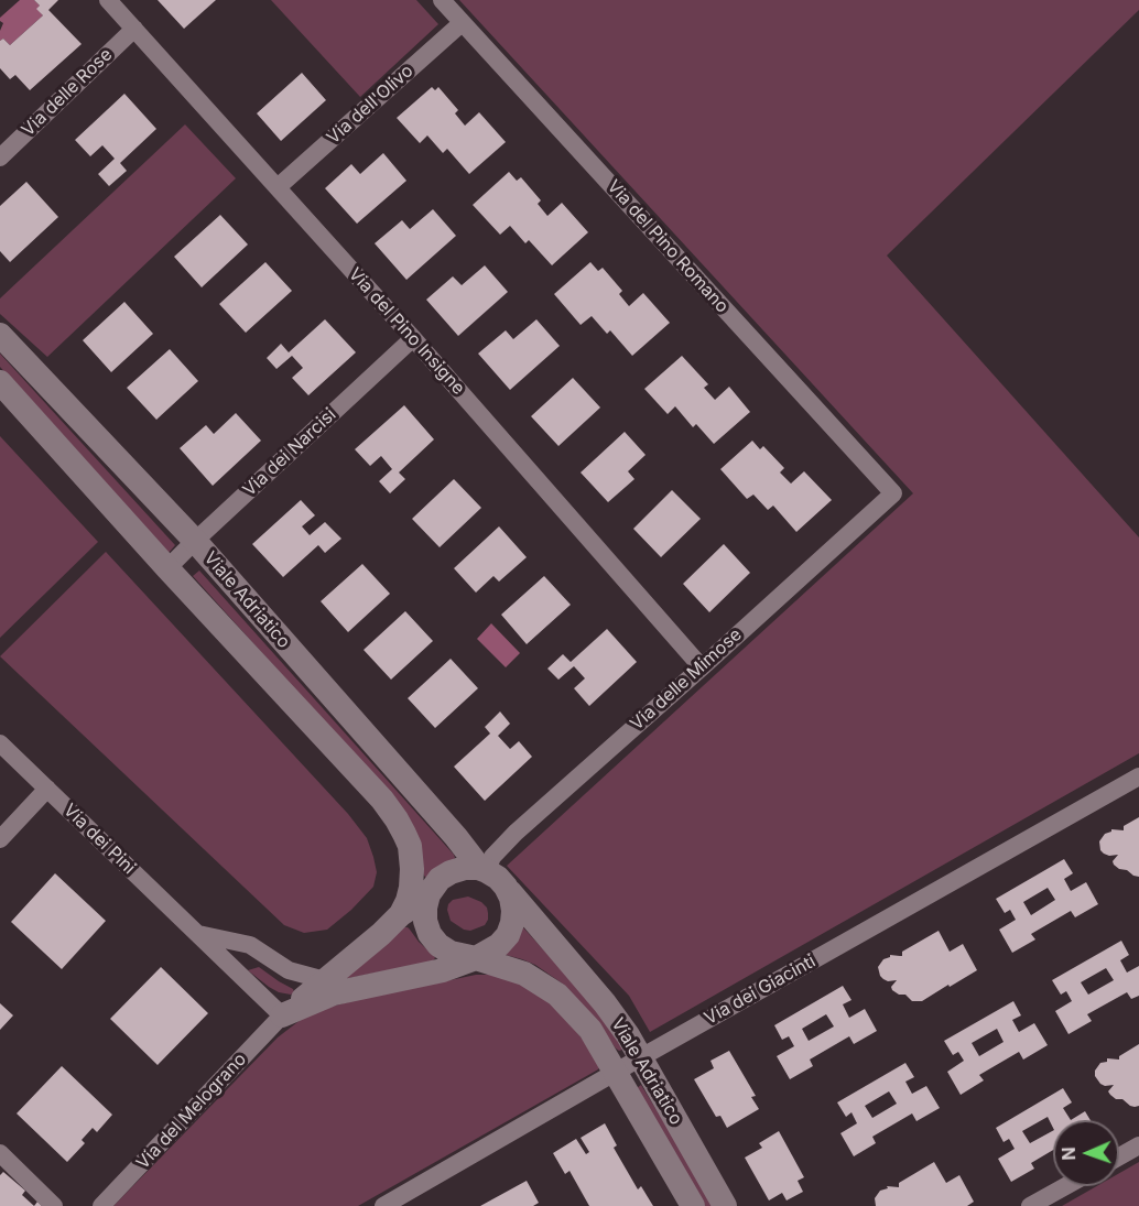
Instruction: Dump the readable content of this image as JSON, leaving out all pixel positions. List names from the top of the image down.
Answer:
{
  "streets": {
    "street": [
      "Via delle Rose",
      "Via dell'Olivo",
      "Via del Pino Romano",
      "Via del Pino Insigne",
      "Via dei Narcisi",
      "Viale Adriatico",
      "Via delle Mimose",
      "Via dei Pini",
      "Via dei Giacinti",
      "Via del Melograno"
    ]
  },
  "crossings": [
    ["Via delle Rose", "Via del Pino Insigne"],
    ["Via dell'Olivo", "Via del Pino Romano"],
    ["Via dell'Olivo", "Via del Pino Insigne"],
    ["Via del Pino Romano", "Via delle Mimose"],
    ["Via del Pino Insigne", "Via dei Narcisi"],
    ["Via del Pino Insigne", "Via delle Mimose"],
    ["Via dei Narcisi", "Viale Adriatico"],
    ["Viale Adriatico", "Via delle Mimose"],
    ["Viale Adriatico", "Via dei Giacinti"],
    ["Via dei Pini", "Via del Melograno"]
  ],
  "north": "left"
}
